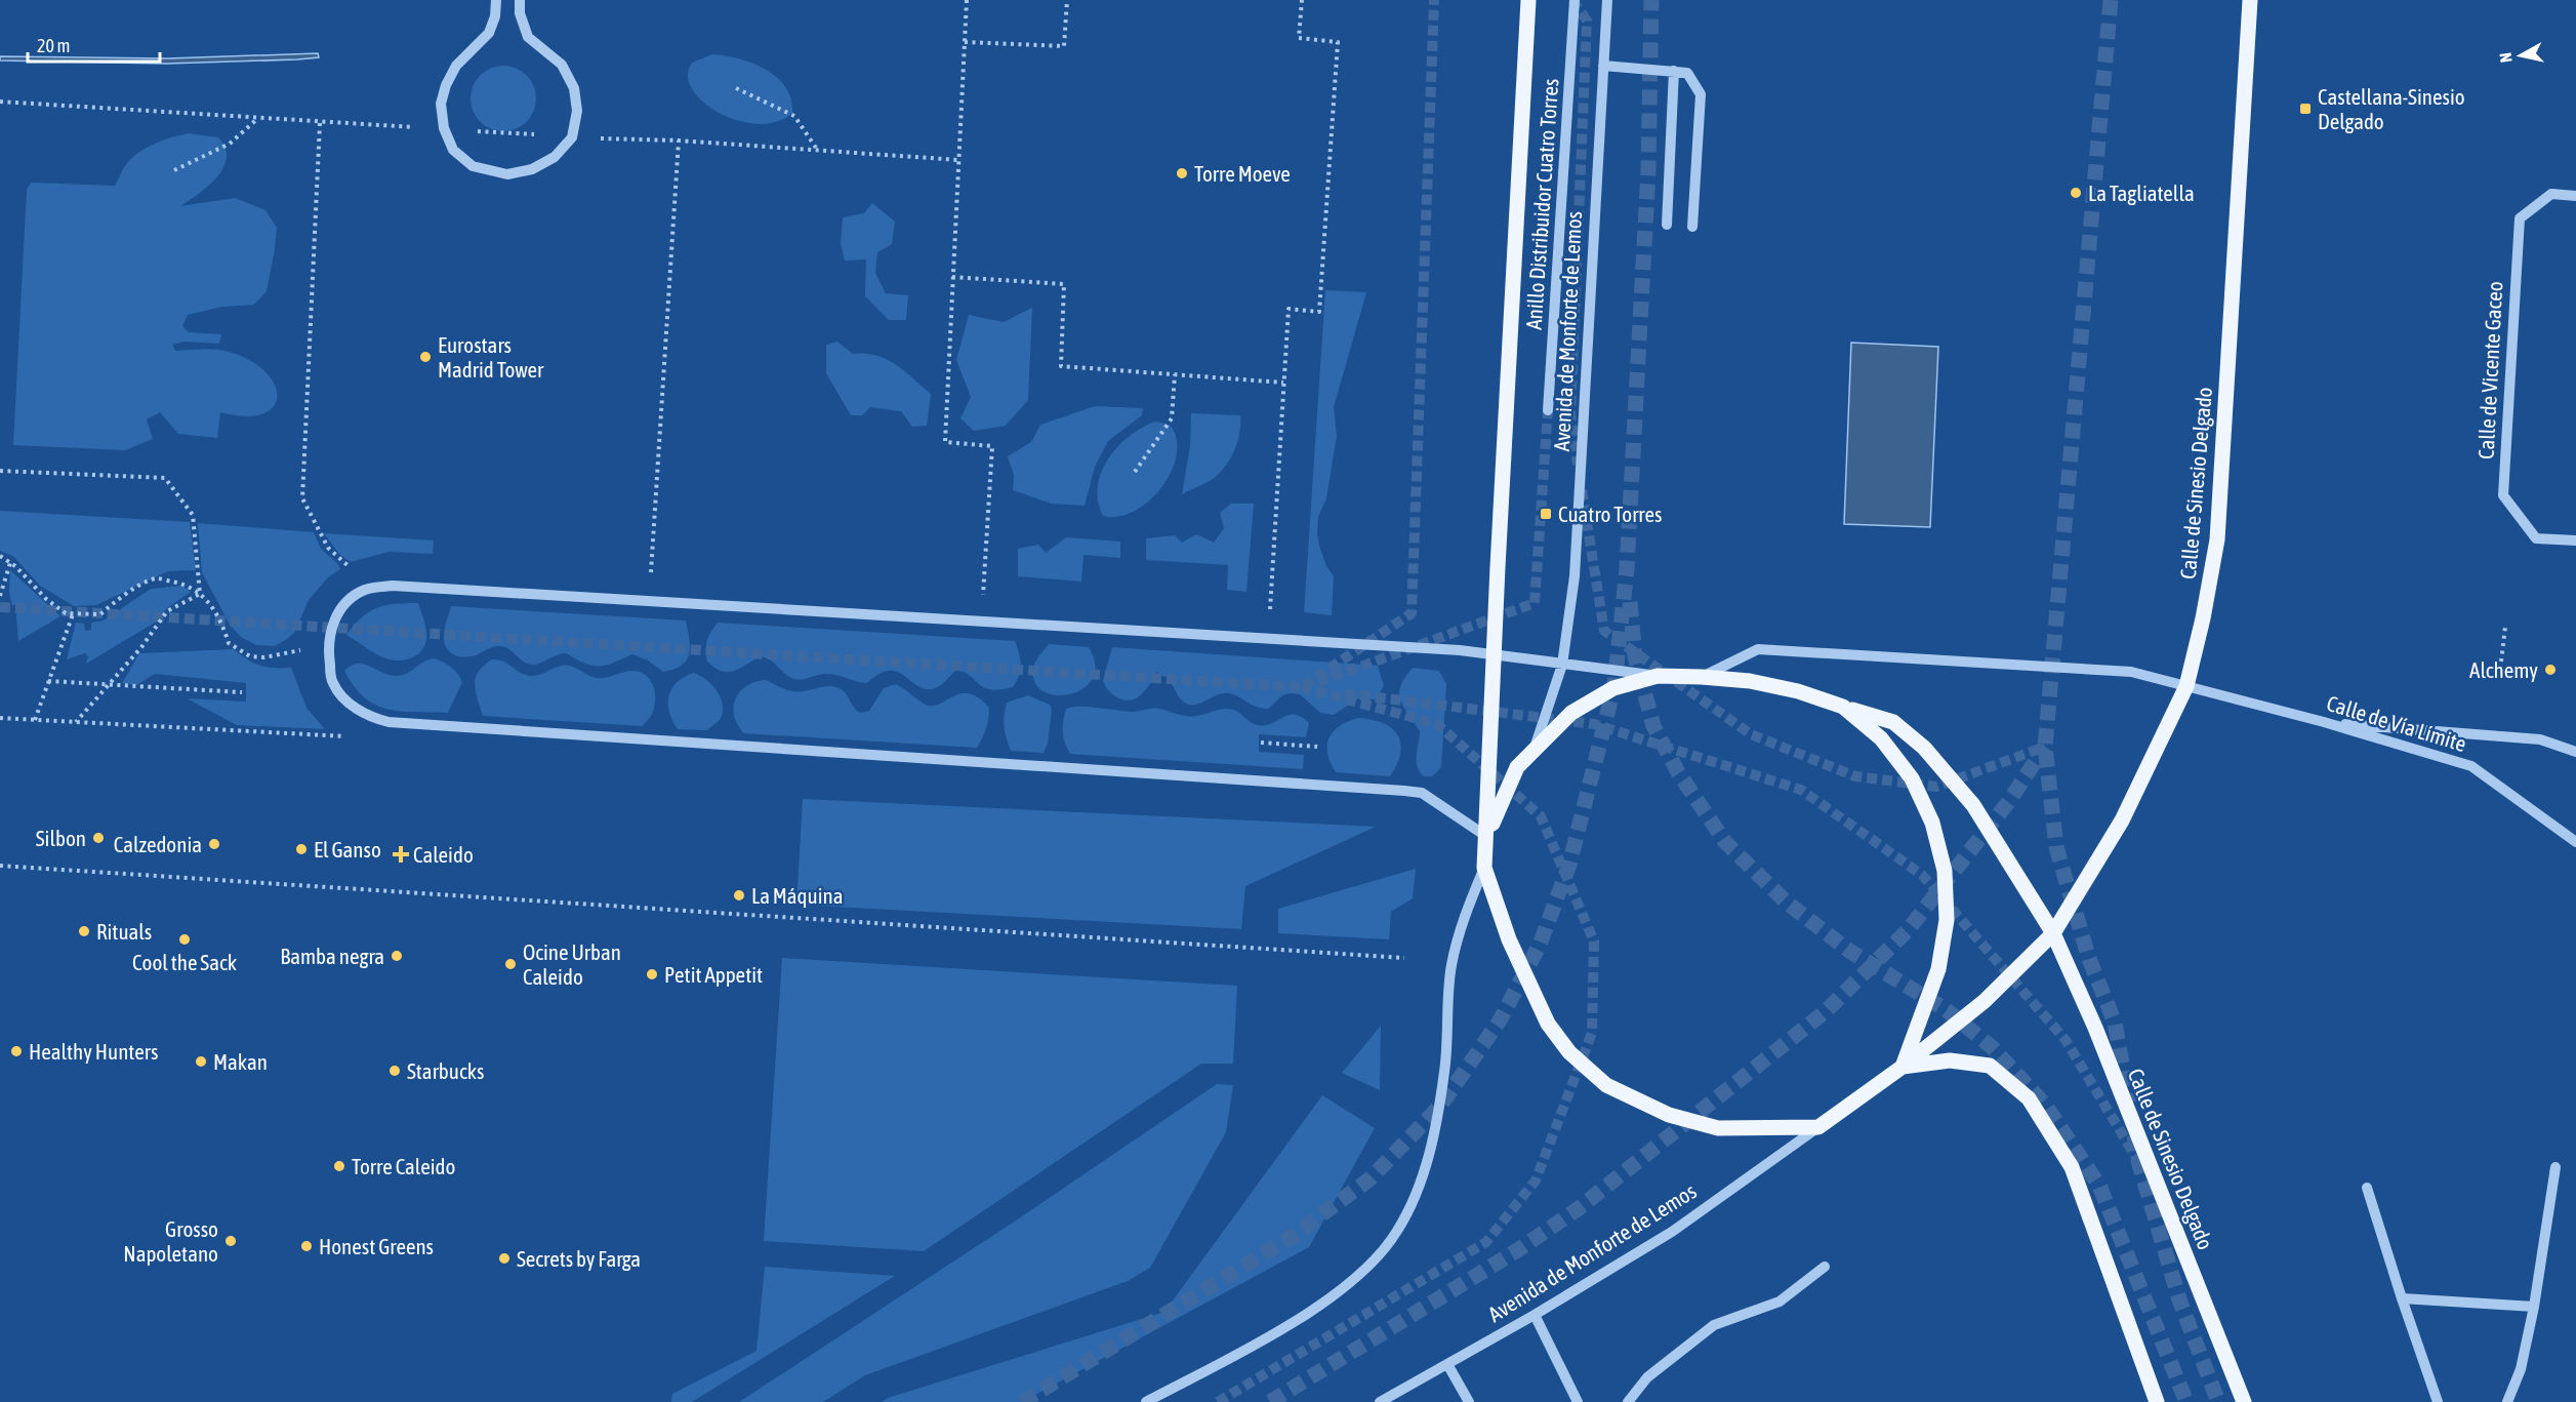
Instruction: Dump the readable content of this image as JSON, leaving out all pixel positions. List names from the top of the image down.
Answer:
{
  "streets": {
    "main road": ["Avenida de Monforte de Lemos", "Calle de Sinesio Delgado"],
    "street": ["Anillo Distribuidor Cuatro Torres", "Calle de Vicente Gaceo", "Calle de Vía Límite"]
  },
  "crossings": [
    ["Avenida de Monforte de Lemos", "Calle de Sinesio Delgado"],
    ["Avenida de Monforte de Lemos", "Calle de Vía Límite"],
    ["Calle de Sinesio Delgado", "Calle de Vía Límite"]
  ],
  "places": {
    "transit": ["Castellana-Sinesio Delgado", "Cuatro Torres"],
    "other": [
      "Torre Moeve",
      "La Tagliatella",
      "Eurostars Madrid Tower",
      "Alchemy",
      "Silbon",
      "Calzedonia",
      "El Ganso",
      "La Máquina",
      "Rituals",
      "Cool the Sack",
      "Bamba negra",
      "Ocine Urban Caleido",
      "Petit Appetit",
      "Healthy Hunters",
      "Makan",
      "Starbucks",
      "Torre Caleido",
      "Grosso Napoletano",
      "Honest Greens",
      "Secrets by Farga"
    ],
    "health": ["Caleido"]
  },
  "scale_bar": "20 m",
  "north": "left"
}
